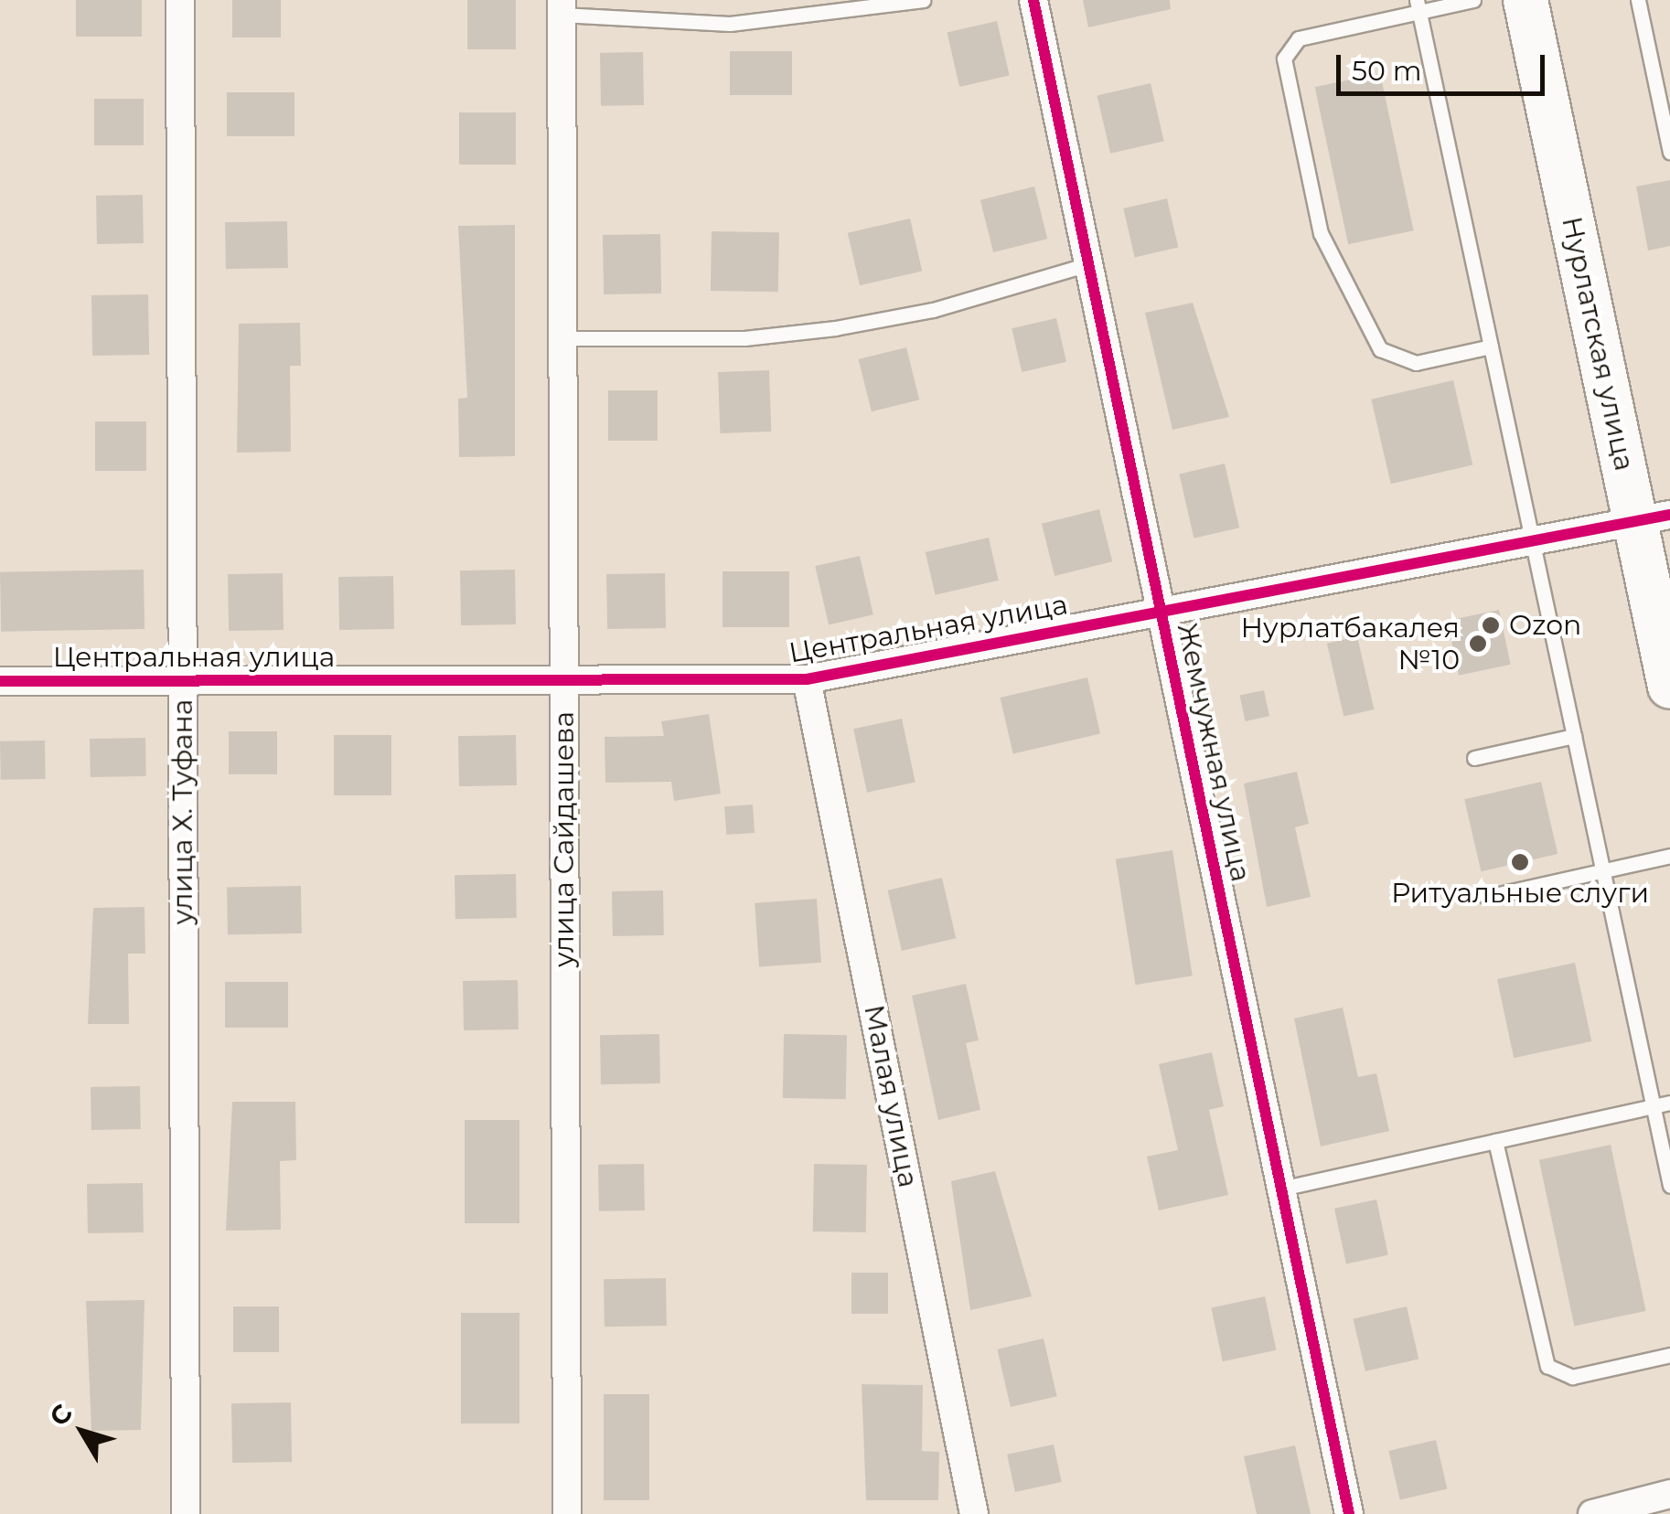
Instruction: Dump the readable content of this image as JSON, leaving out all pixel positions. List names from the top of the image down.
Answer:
{
  "streets": {
    "main road": ["Нурлатская улица"],
    "street": [
      "Центральная улица",
      "Жемчужная улица",
      "улица Х. Туфана",
      "улица Сайдашева",
      "Малая улица"
    ]
  },
  "crossings": [
    ["Нурлатская улица", "Центральная улица"],
    ["Центральная улица", "Жемчужная улица"],
    ["Центральная улица", "улица Х. Туфана"],
    ["Центральная улица", "улица Сайдашева"],
    ["Центральная улица", "Малая улица"]
  ],
  "places": ["Ozon", "Нурлатбакалея №10", "Ритуальные слуги"],
  "scale_bar": "50 m",
  "north": "top left"
}
